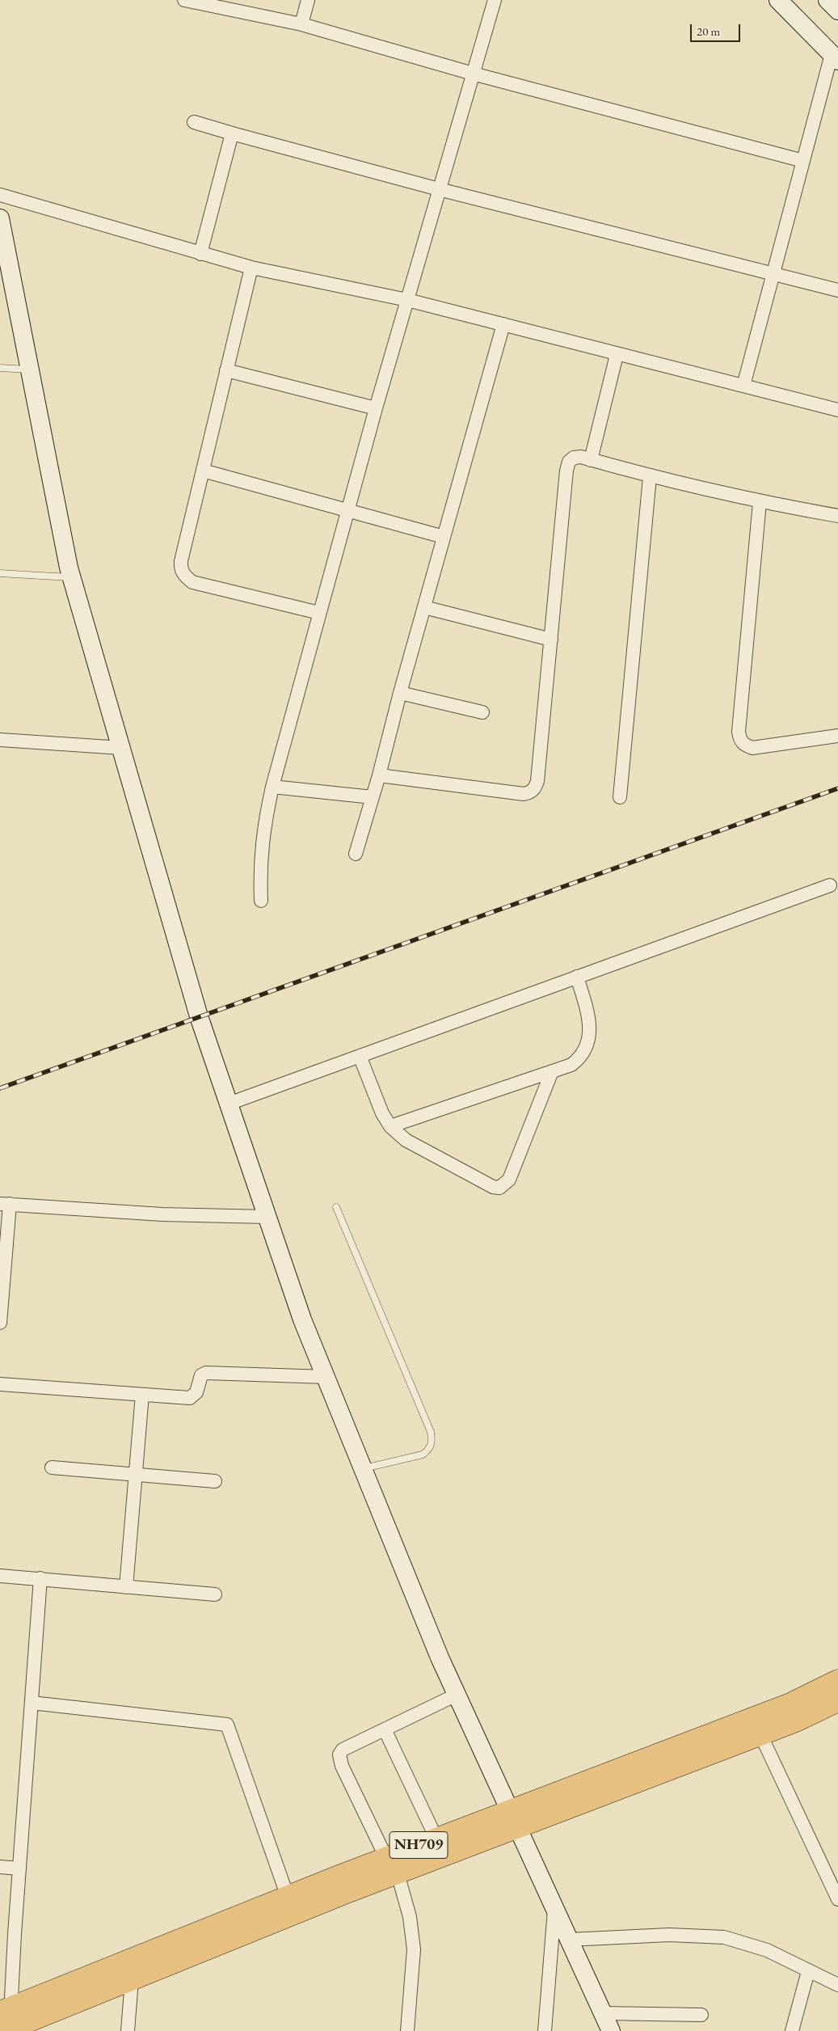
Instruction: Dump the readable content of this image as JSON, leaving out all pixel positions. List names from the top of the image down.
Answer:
{
  "streets": {
    "highway": ["NH709"]
  },
  "scale_bar": "20 m"
}
